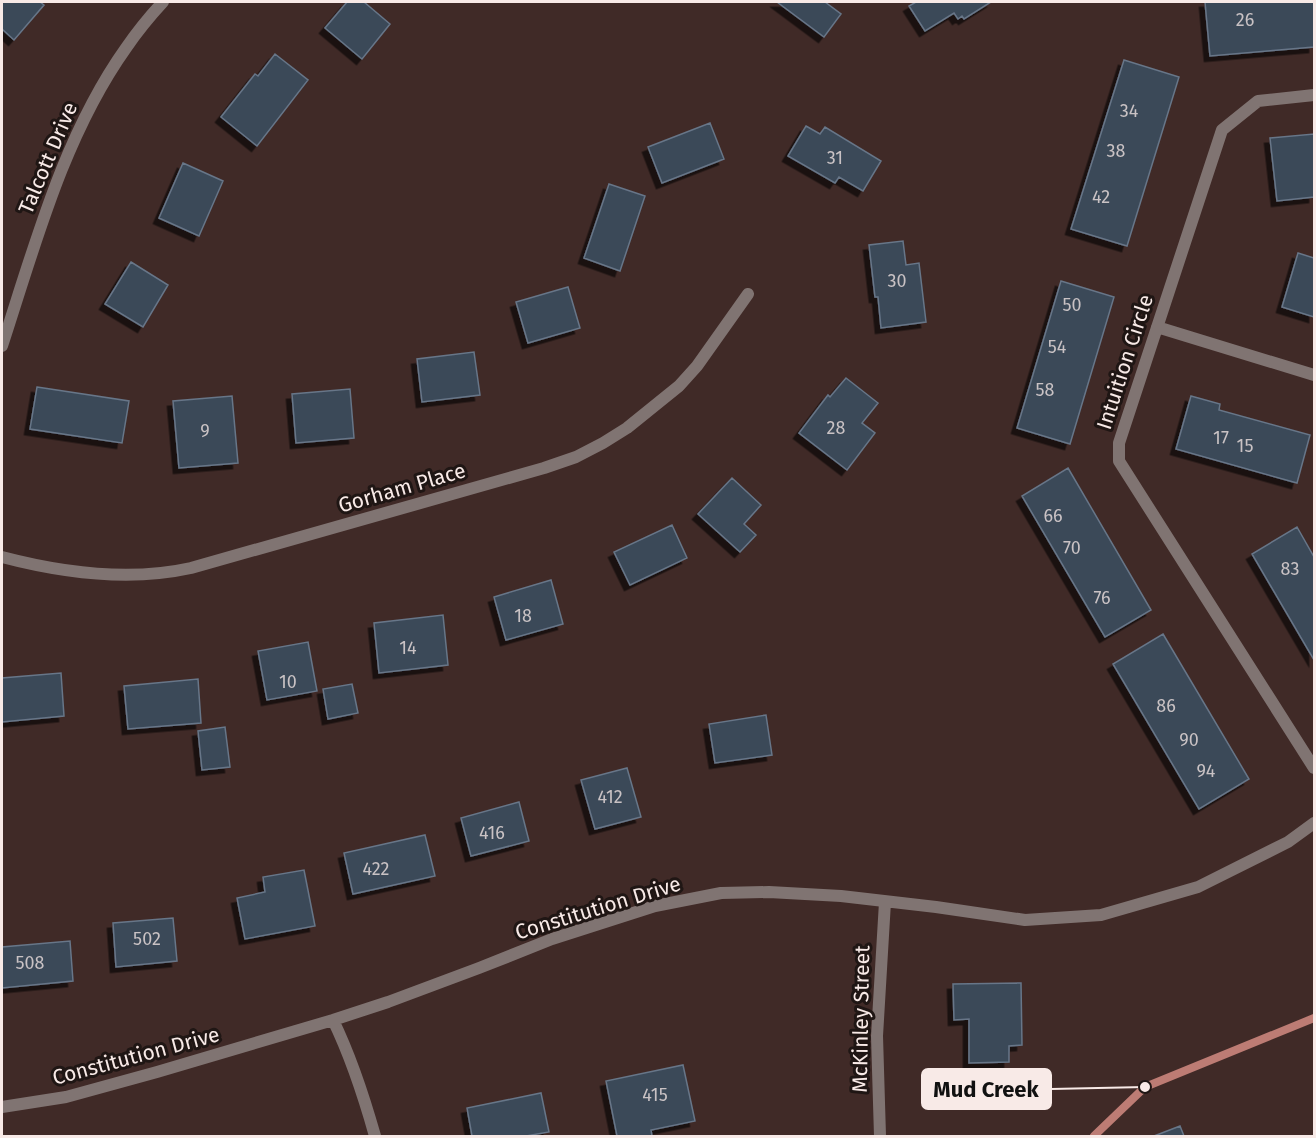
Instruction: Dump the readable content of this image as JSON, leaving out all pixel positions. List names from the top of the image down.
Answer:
{
  "streets": {
    "street": [
      "Talcott Drive",
      "Intuition Circle",
      "Gorham Place",
      "Constitution Drive",
      "McKinley Street"
    ]
  },
  "crossings": [
    ["Constitution Drive", "McKinley Street"]
  ],
  "places": ["Mud Creek"],
  "house_numbers": [
    "26",
    "34",
    "38",
    "31",
    "42",
    "30",
    "50",
    "54",
    "58",
    "28",
    "9",
    "17",
    "15",
    "66",
    "70",
    "83",
    "76",
    "18",
    "14",
    "10",
    "86",
    "90",
    "94",
    "412",
    "416",
    "422",
    "502",
    "508",
    "415"
  ]
}
